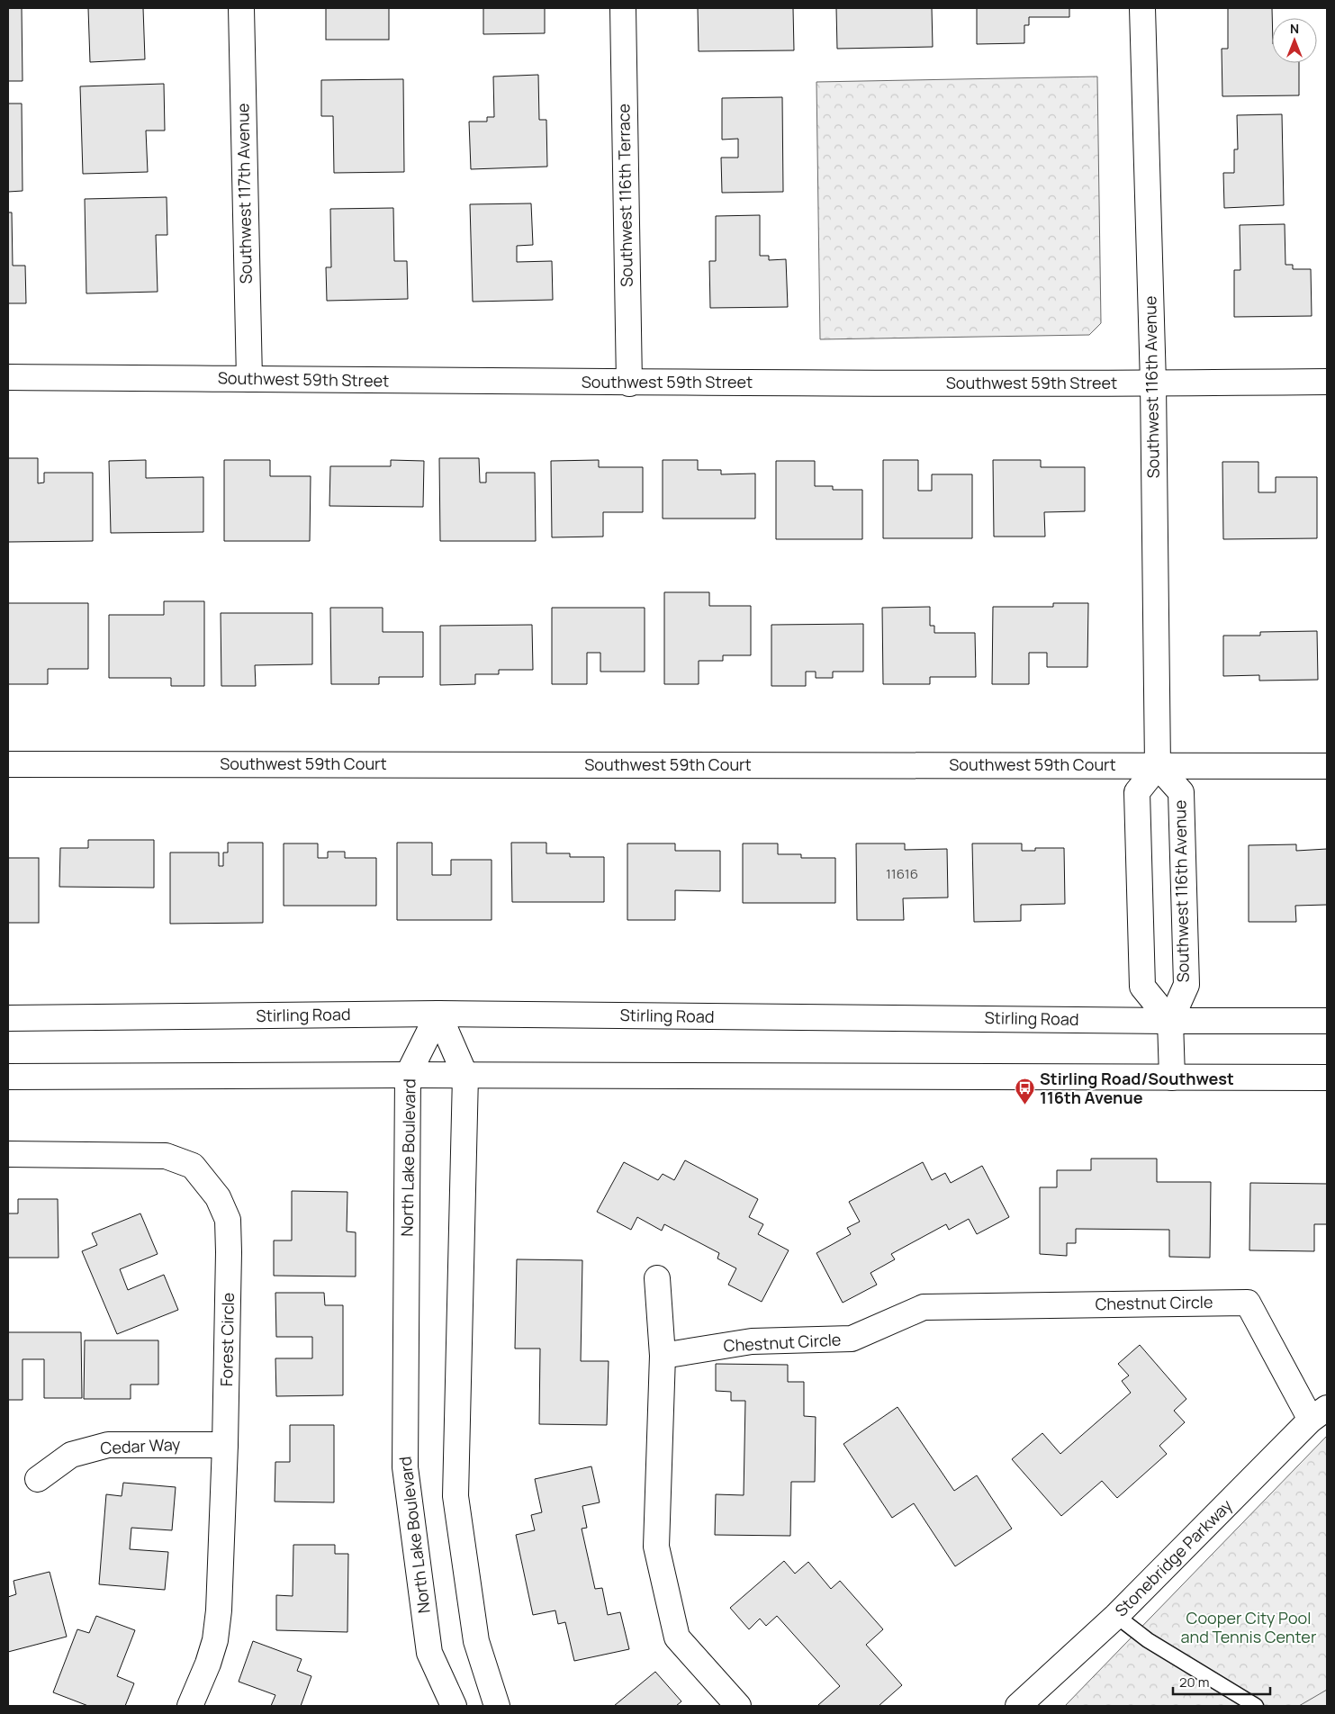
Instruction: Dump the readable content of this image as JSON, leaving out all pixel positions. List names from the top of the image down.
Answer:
{
  "streets": {
    "street": [
      "Southwest 117th Avenue",
      "Southwest 116th Terrace",
      "Southwest 59th Street",
      "Southwest 116th Avenue",
      "Southwest 59th Court",
      "Stirling Road",
      "North Lake Boulevard",
      "Chestnut Circle",
      "Forest Circle",
      "Cedar Way",
      "Stonebridge Parkway"
    ]
  },
  "crossings": [
    ["Southwest 117th Avenue", "Southwest 59th Street"],
    ["Southwest 116th Terrace", "Southwest 59th Street"],
    ["Southwest 59th Street", "Southwest 116th Avenue"],
    ["Southwest 116th Avenue", "Southwest 59th Court"],
    ["Southwest 116th Avenue", "Stirling Road"],
    ["Stirling Road", "North Lake Boulevard"],
    ["Chestnut Circle", "Stonebridge Parkway"],
    ["Forest Circle", "Cedar Way"]
  ],
  "parks": ["Cooper City Pool and Tennis Center"],
  "places": {
    "bus stop": ["Stirling Road/Southwest 116th Avenue"]
  },
  "house_numbers": ["11616"],
  "scale_bar": "20 m",
  "north": "top"
}
